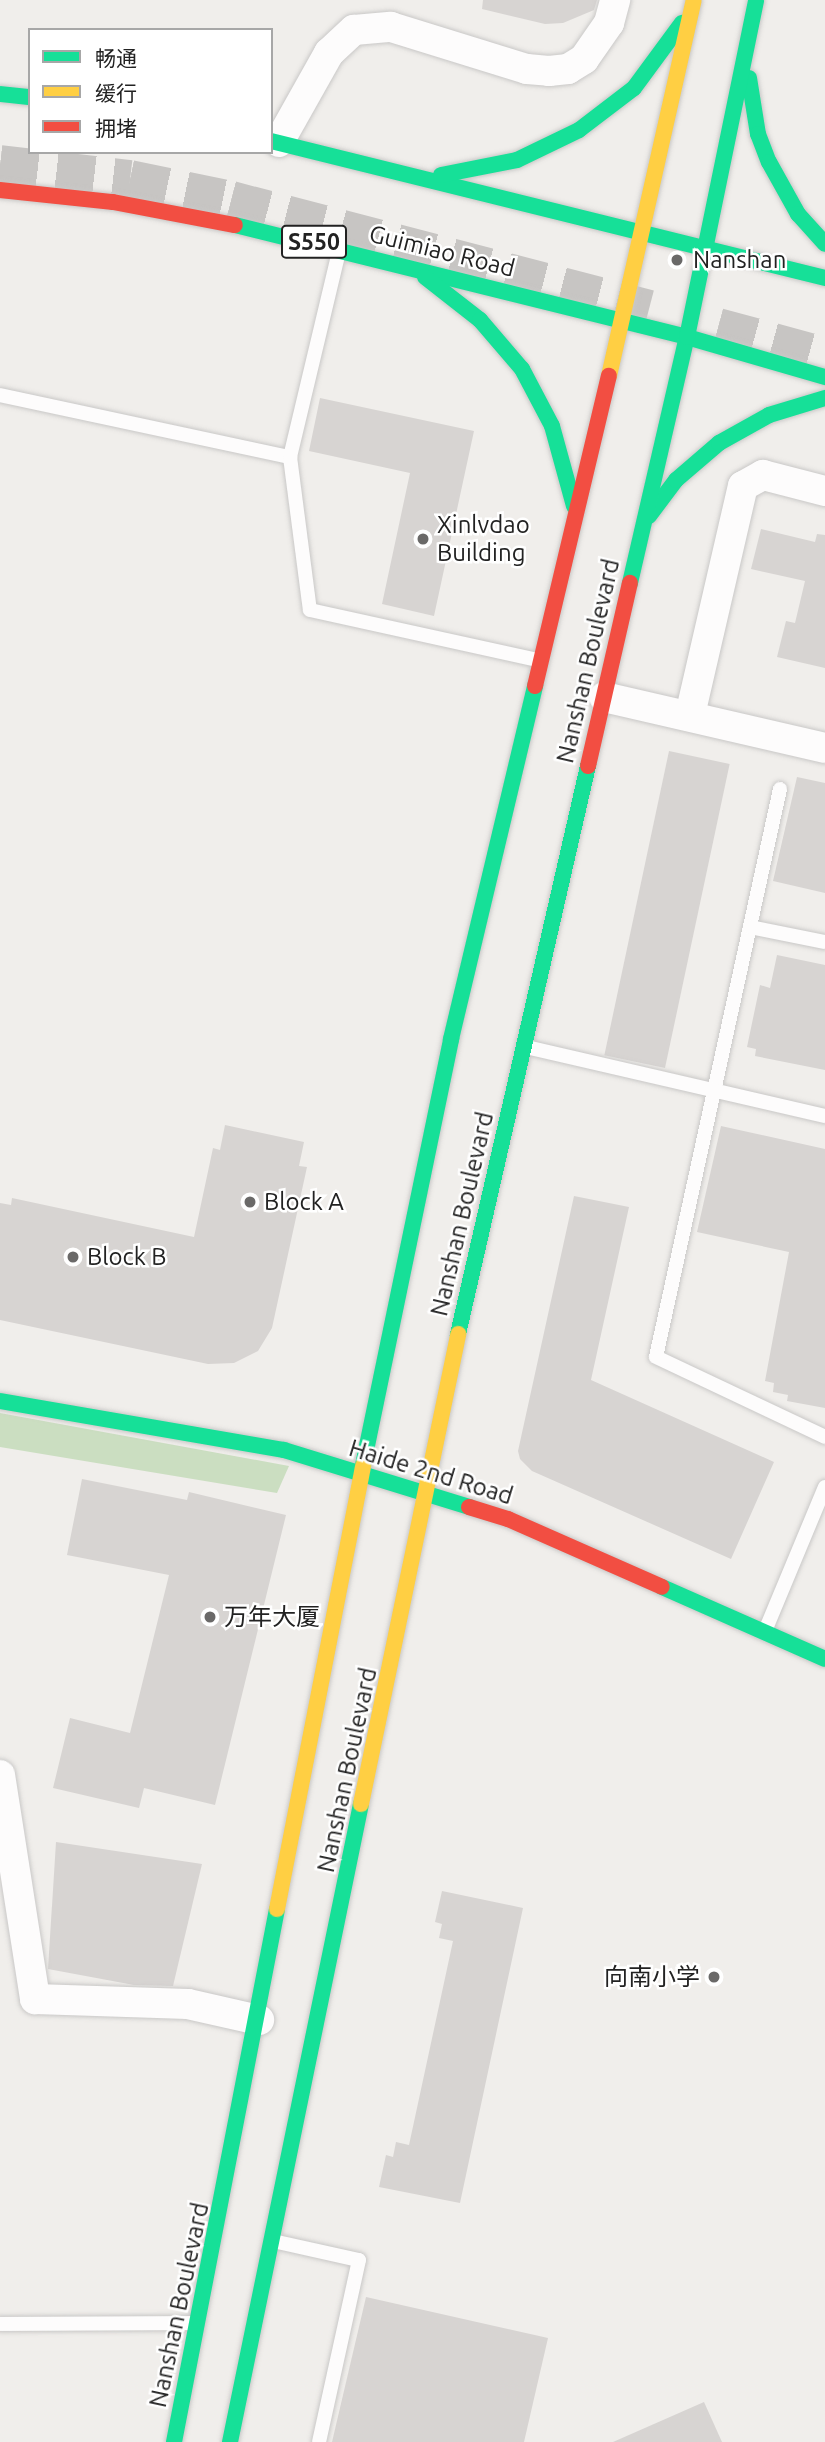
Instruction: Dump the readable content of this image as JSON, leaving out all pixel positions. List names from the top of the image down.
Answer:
{
  "streets": {
    "main road": [
      "S550",
      "Guimiao Road",
      "Nanshan Boulevard",
      "Haide 2nd Road"
    ]
  },
  "crossings": [
    ["Guimiao Road", "Nanshan Boulevard"],
    ["Nanshan Boulevard", "Haide 2nd Road"]
  ],
  "places": [
    "Nanshan",
    "Xinlvdao Building",
    "Block A",
    "Block B",
    "万年大厦",
    "向南小学"
  ],
  "legend": ["畅通", "缓行", "拥堵"]
}
